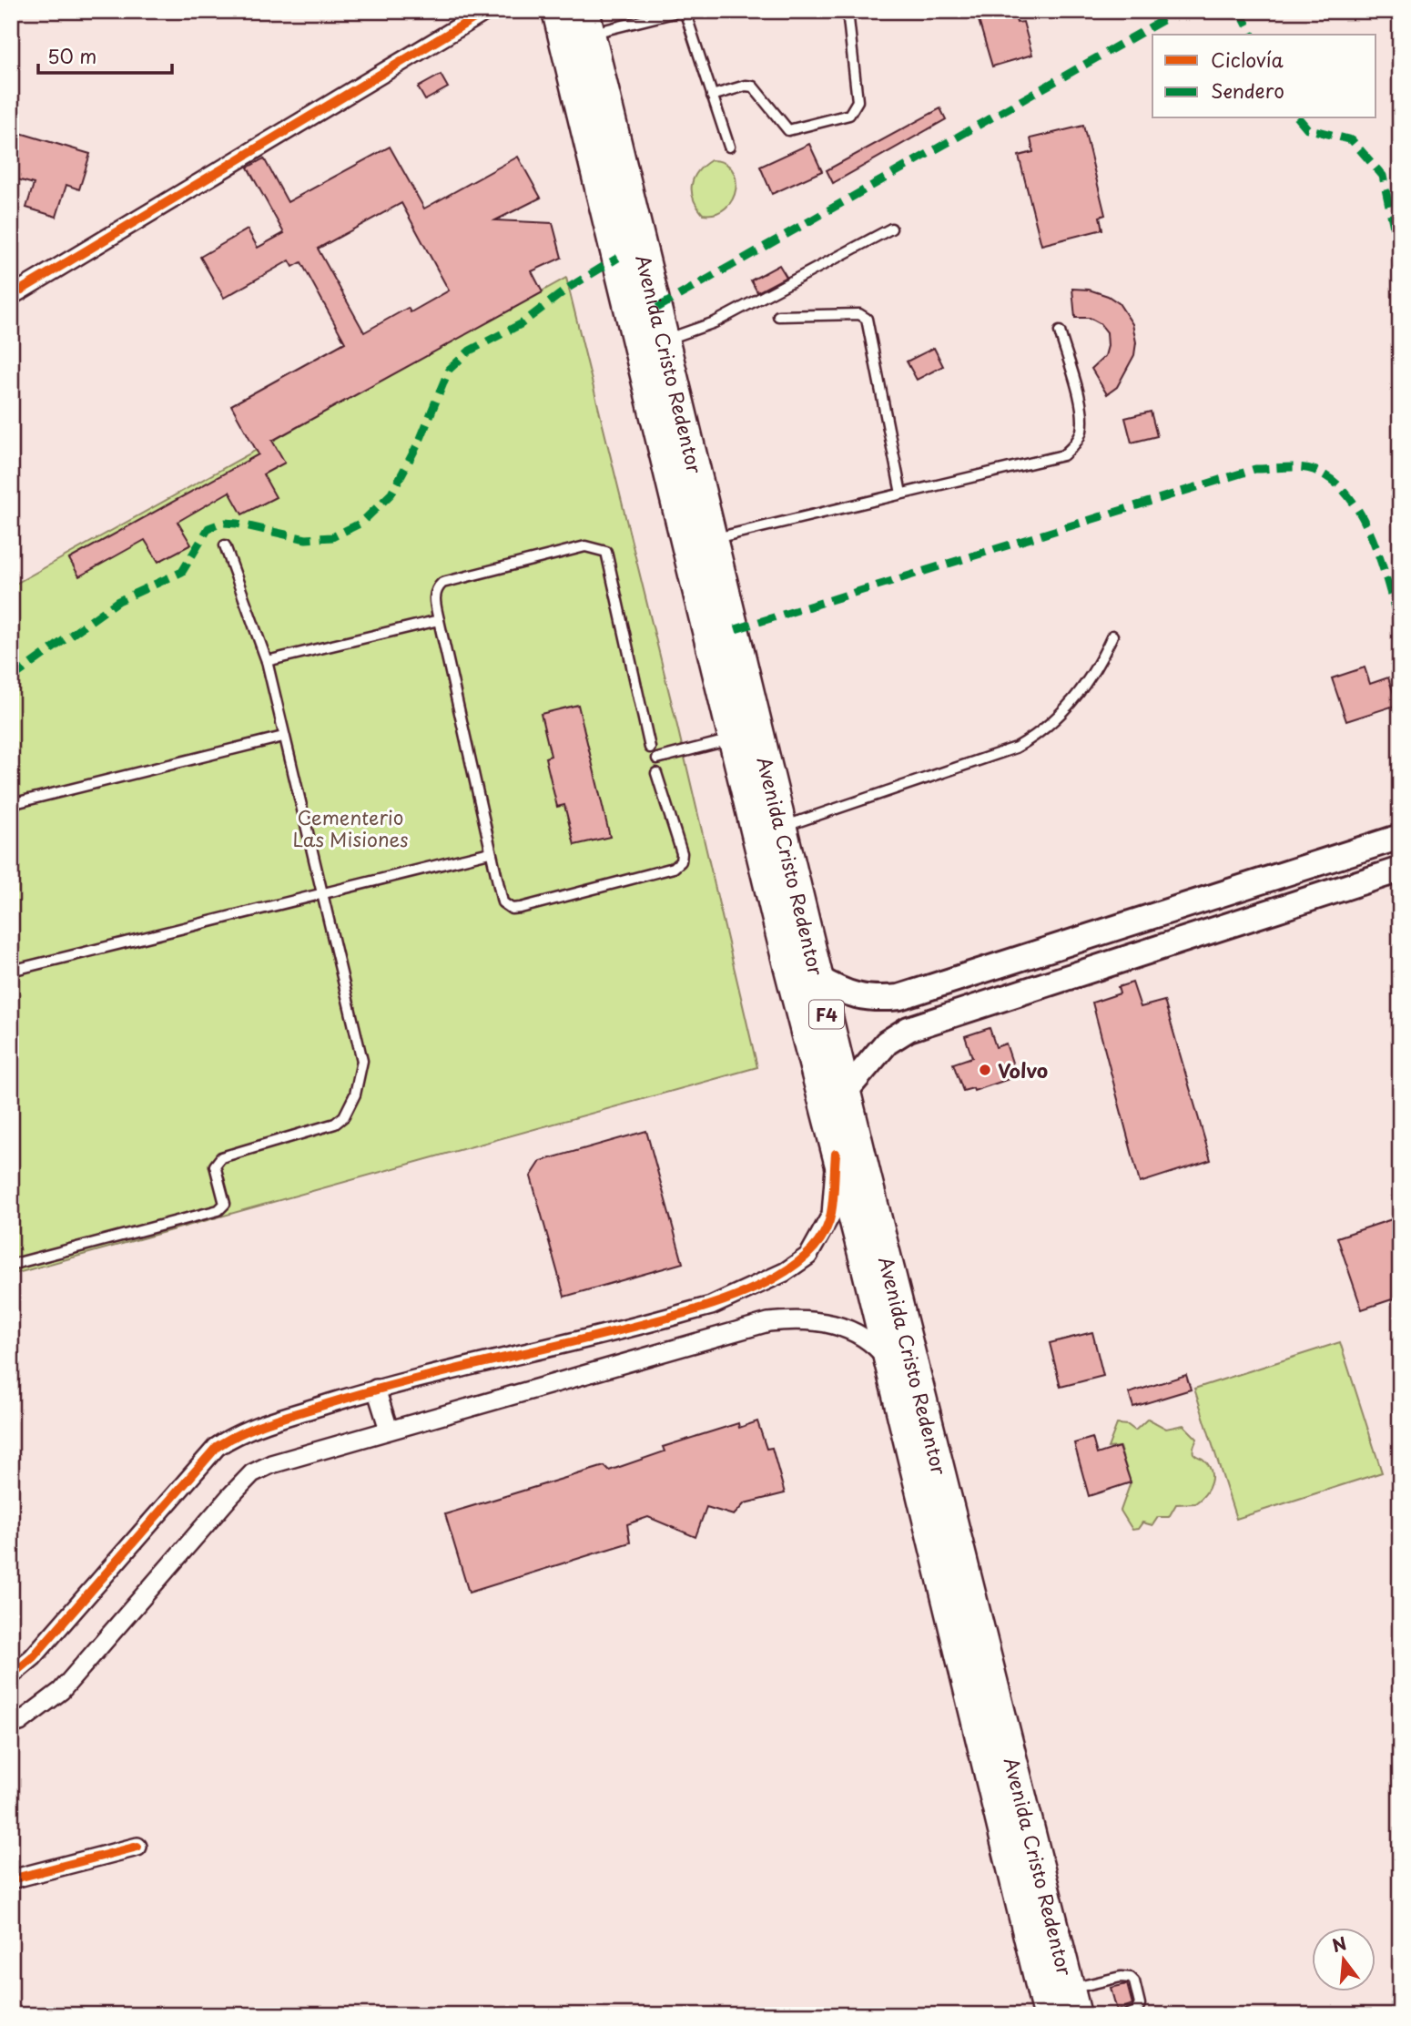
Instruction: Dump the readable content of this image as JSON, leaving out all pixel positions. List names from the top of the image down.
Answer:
{
  "streets": {
    "highway": ["Avenida Cristo Redentor", "F4"]
  },
  "parks": ["Cementerio Las Misiones"],
  "places": ["Volvo"],
  "legend": ["Ciclovía", "Sendero"],
  "scale_bar": "50 m",
  "north": "top"
}
